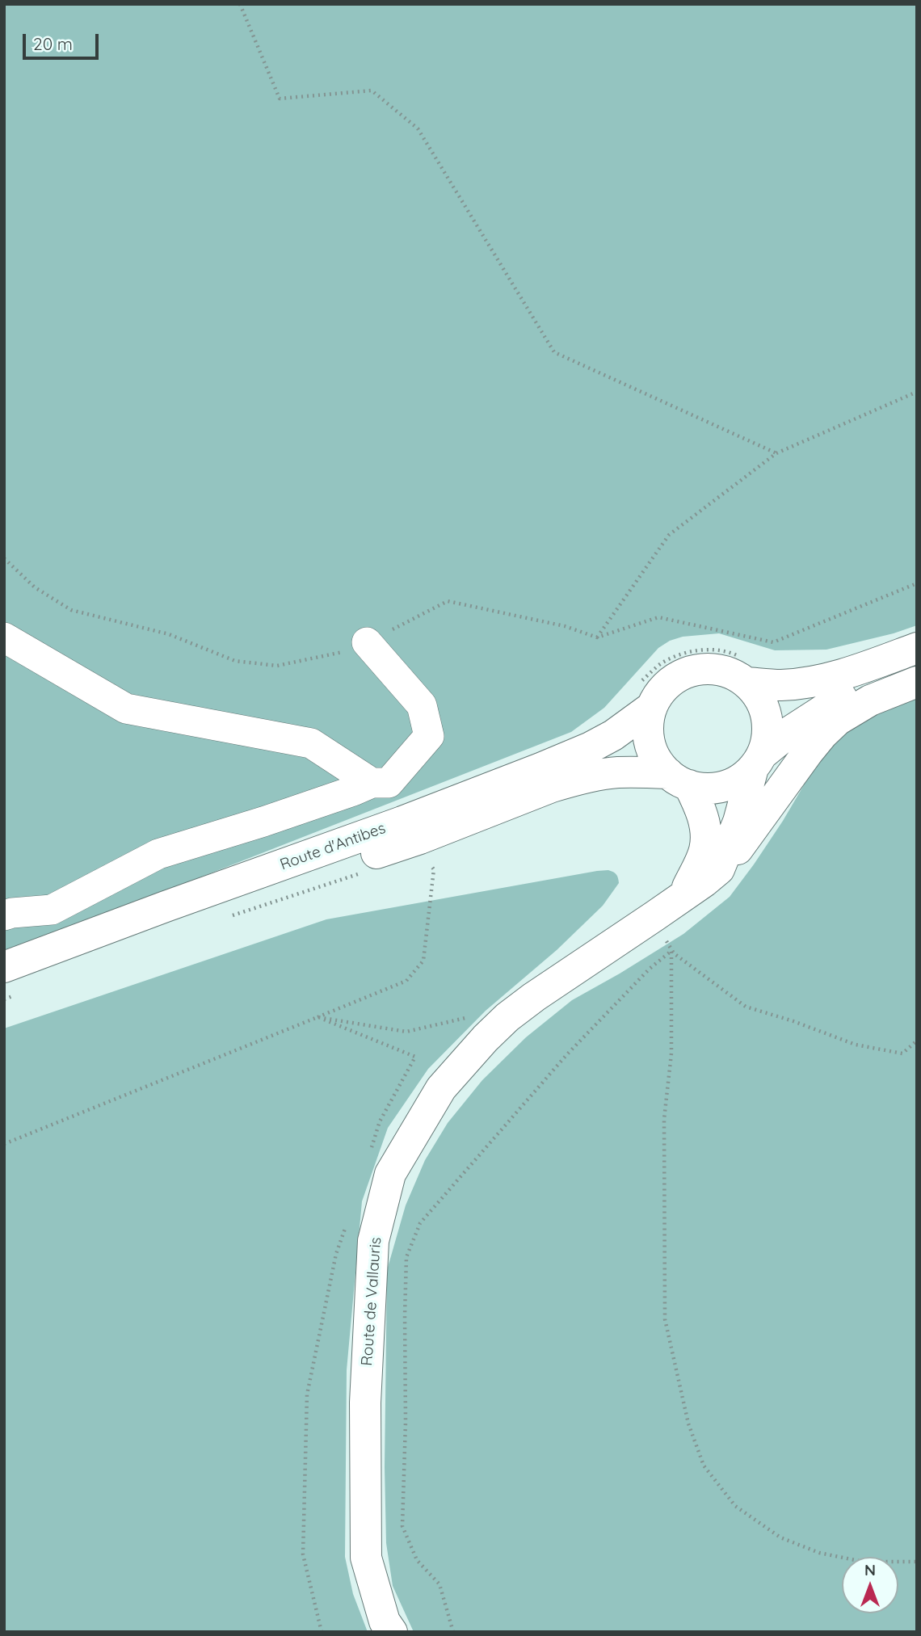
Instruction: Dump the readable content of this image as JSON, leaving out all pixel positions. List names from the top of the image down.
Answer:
{
  "streets": {
    "main road": ["Route d'Antibes", "Route de Vallauris"]
  },
  "crossings": [
    ["Route d'Antibes", "Route de Vallauris"]
  ],
  "scale_bar": "20 m",
  "north": "top"
}
